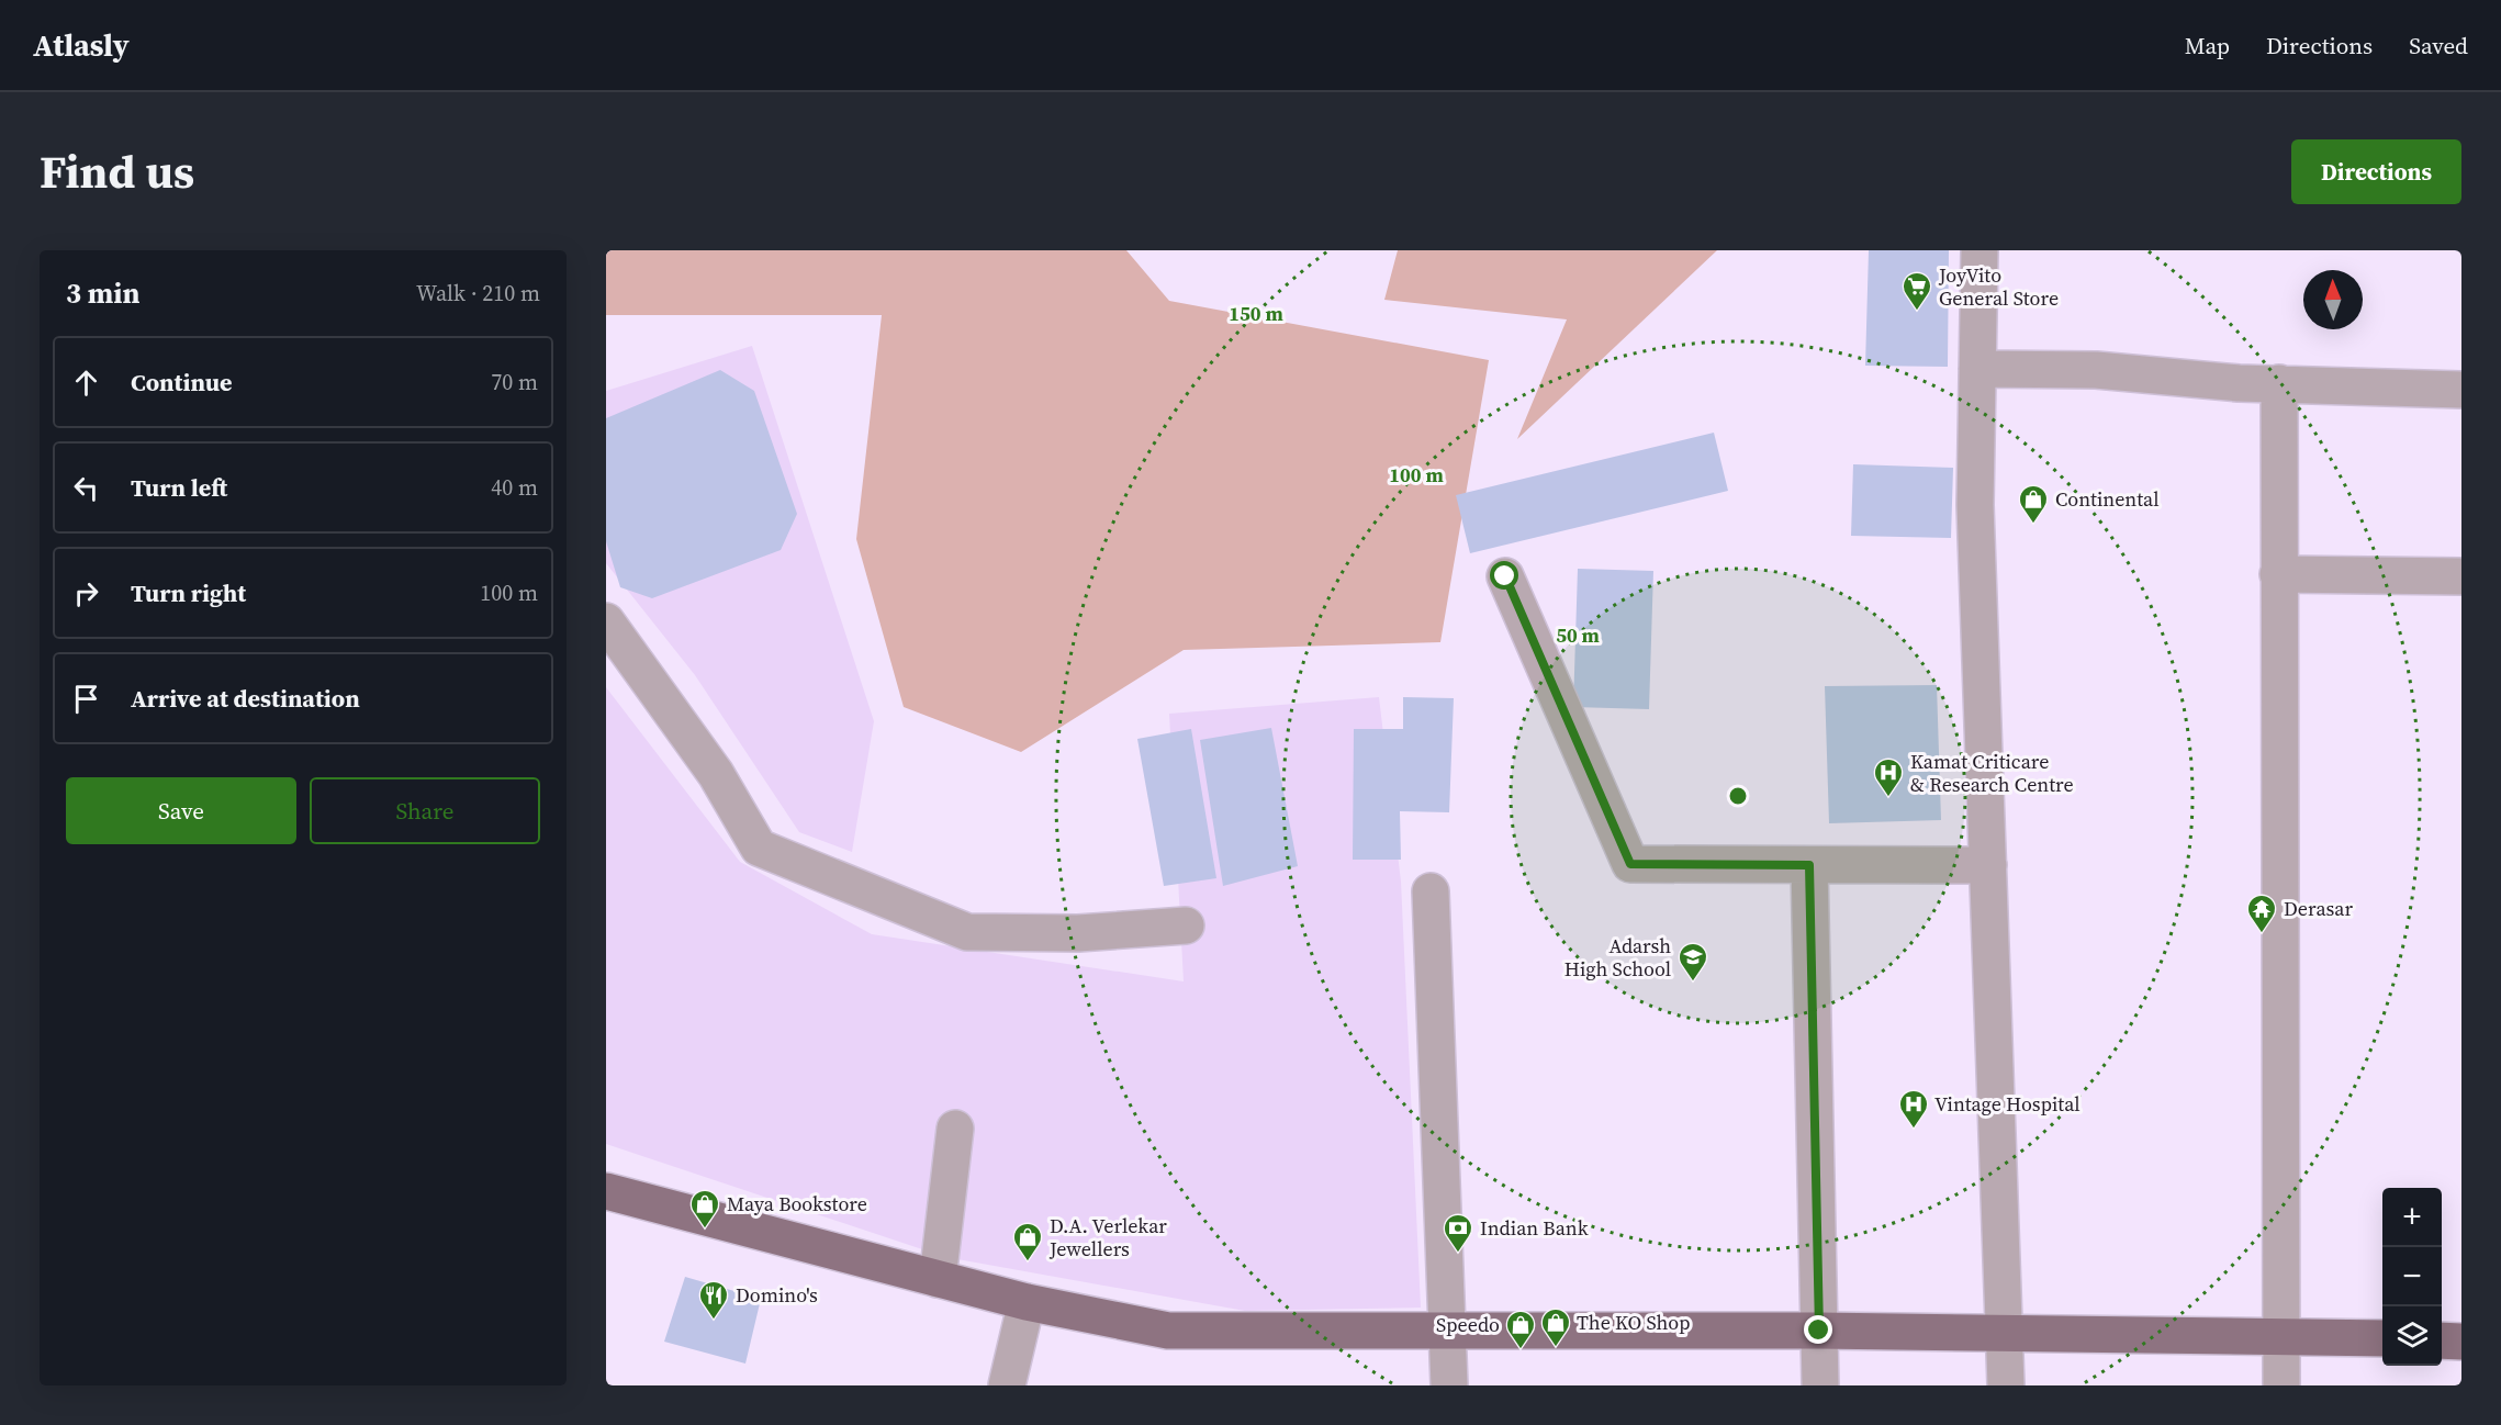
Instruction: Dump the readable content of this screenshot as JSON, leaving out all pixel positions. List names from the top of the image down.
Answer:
{
  "places": {
    "supermarket": ["JoyVito General Store"],
    "shop": [
      "Continental",
      "Maya Bookstore",
      "D.A. Verlekar Jewellers",
      "The KO Shop",
      "Speedo"
    ],
    "hospital": ["Kamat Criticare & Research Centre", "Vintage Hospital"],
    "temple": ["Derasar"],
    "school or university": ["Adarsh High School"],
    "bank": ["Indian Bank"],
    "restaurant": ["Domino's"]
  },
  "north": "top",
  "page": {
    "header": "Atlasly",
    "nav": ["Map", "Directions", "Saved"],
    "title": "Find us",
    "buttons": [
      "Directions",
      ["Save", "Share"]
    ],
    "heading": ["3 min", "Walk · 210 m"],
    "list": [
      ["Continue", "70 m"],
      ["Turn left", "40 m"],
      ["Turn right", "100 m"],
      "Arrive at destination"
    ],
    "map_buttons": ["+", "−"]
  },
  "rings": ["150 m", "100 m", "50 m"]
}
